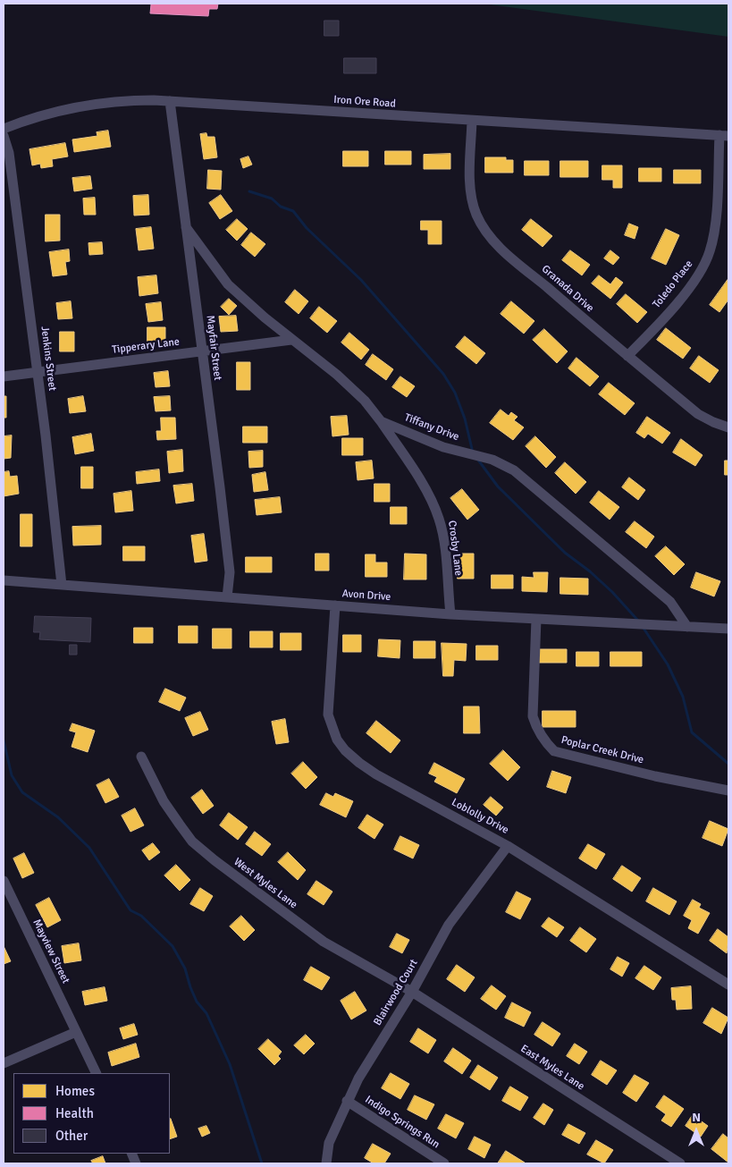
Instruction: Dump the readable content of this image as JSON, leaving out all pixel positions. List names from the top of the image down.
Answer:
{
  "streets": {
    "street": [
      "Iron Ore Road",
      "Toledo Place",
      "Granada Drive",
      "Tipperary Lane",
      "Mayfair Street",
      "Jenkins Street",
      "Tiffany Drive",
      "Crosby Lane",
      "Avon Drive",
      "Poplar Creek Drive",
      "Loblolly Drive",
      "West Myles Lane",
      "Mayview Street",
      "Blairwood Court",
      "East Myles Lane",
      "Indigo Springs Run"
    ]
  },
  "crossings": [
    ["Iron Ore Road", "Toledo Place"],
    ["Iron Ore Road", "Granada Drive"],
    ["Iron Ore Road", "Mayfair Street"],
    ["Toledo Place", "Granada Drive"],
    ["Tipperary Lane", "Mayfair Street"],
    ["Tipperary Lane", "Jenkins Street"],
    ["Tipperary Lane", "Tiffany Drive"],
    ["Mayfair Street", "Tiffany Drive"],
    ["Mayfair Street", "Avon Drive"],
    ["Jenkins Street", "Avon Drive"],
    ["Tiffany Drive", "Crosby Lane"],
    ["Tiffany Drive", "Avon Drive"],
    ["Crosby Lane", "Avon Drive"],
    ["Avon Drive", "Poplar Creek Drive"],
    ["Avon Drive", "Loblolly Drive"],
    ["Loblolly Drive", "Blairwood Court"],
    ["West Myles Lane", "Blairwood Court"],
    ["West Myles Lane", "East Myles Lane"],
    ["Blairwood Court", "East Myles Lane"],
    ["Blairwood Court", "Indigo Springs Run"]
  ],
  "legend": ["Homes", "Health", "Other"],
  "north": "top"
}
